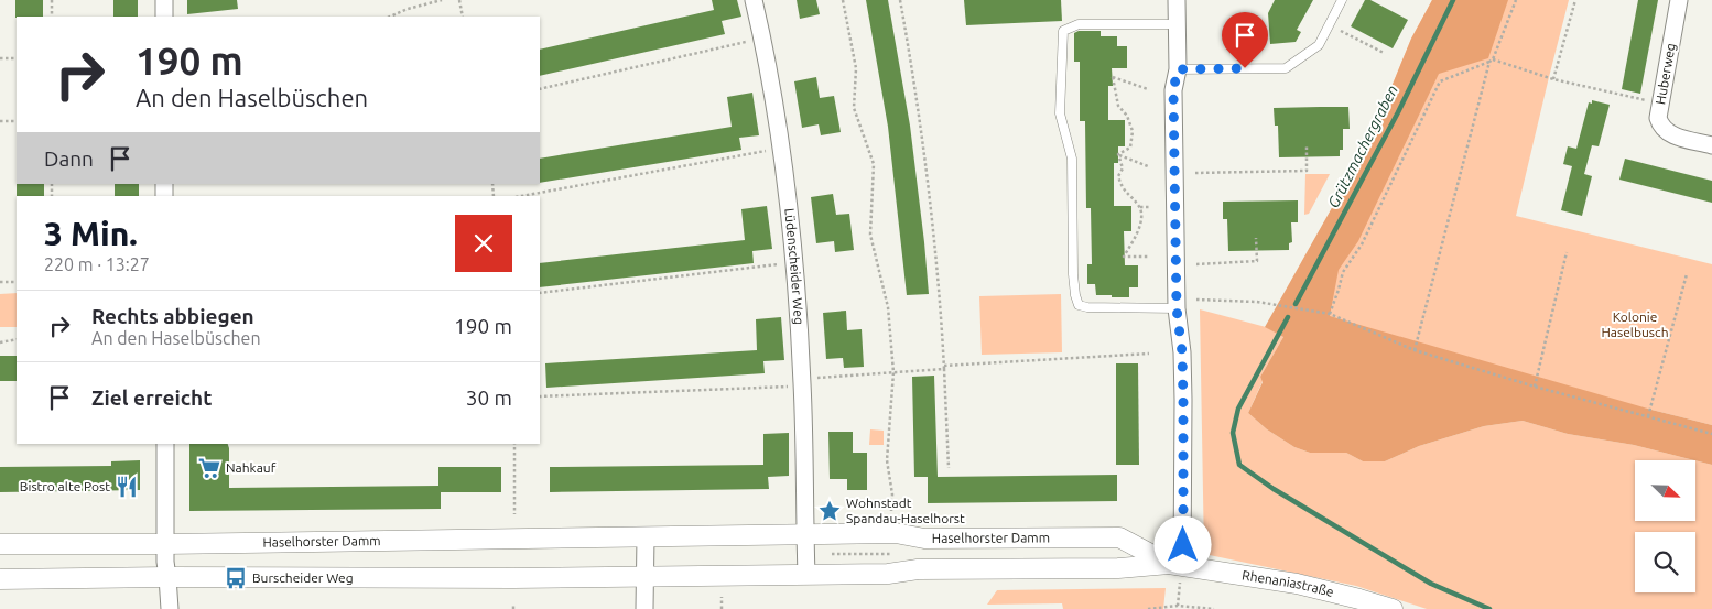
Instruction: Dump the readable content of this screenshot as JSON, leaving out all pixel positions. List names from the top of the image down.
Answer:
{
  "streets": {
    "street": [
      "Huberweg",
      "Lüdenscheider Weg",
      "Haselhorster Damm",
      "Rhenaniastraße"
    ]
  },
  "crossings": [
    ["Lüdenscheider Weg", "Haselhorster Damm"],
    ["Haselhorster Damm", "Rhenaniastraße"]
  ],
  "water": ["Grützmachergraben"],
  "parks": ["Kolonie Haselbusch"],
  "places": {
    "supermarket": ["Nahkauf"],
    "restaurant": ["Bistro alte Post"],
    "place": ["Wohnstadt Spandau-Haselhorst"],
    "bus stop": ["Burscheider Weg"]
  },
  "north": "bottom right",
  "page": {
    "turn": ["190 m", "An den Haselbüschen"],
    "then": "Dann",
    "heading": ["3 Min.", "220 m · 13:27"],
    "list": [
      {
        "name": "Rechts abbiegen",
        "note": "An den Haselbüschen",
        "value": "190 m"
      },
      {
        "name": "Ziel erreicht",
        "value": "30 m"
      }
    ]
  }
}
